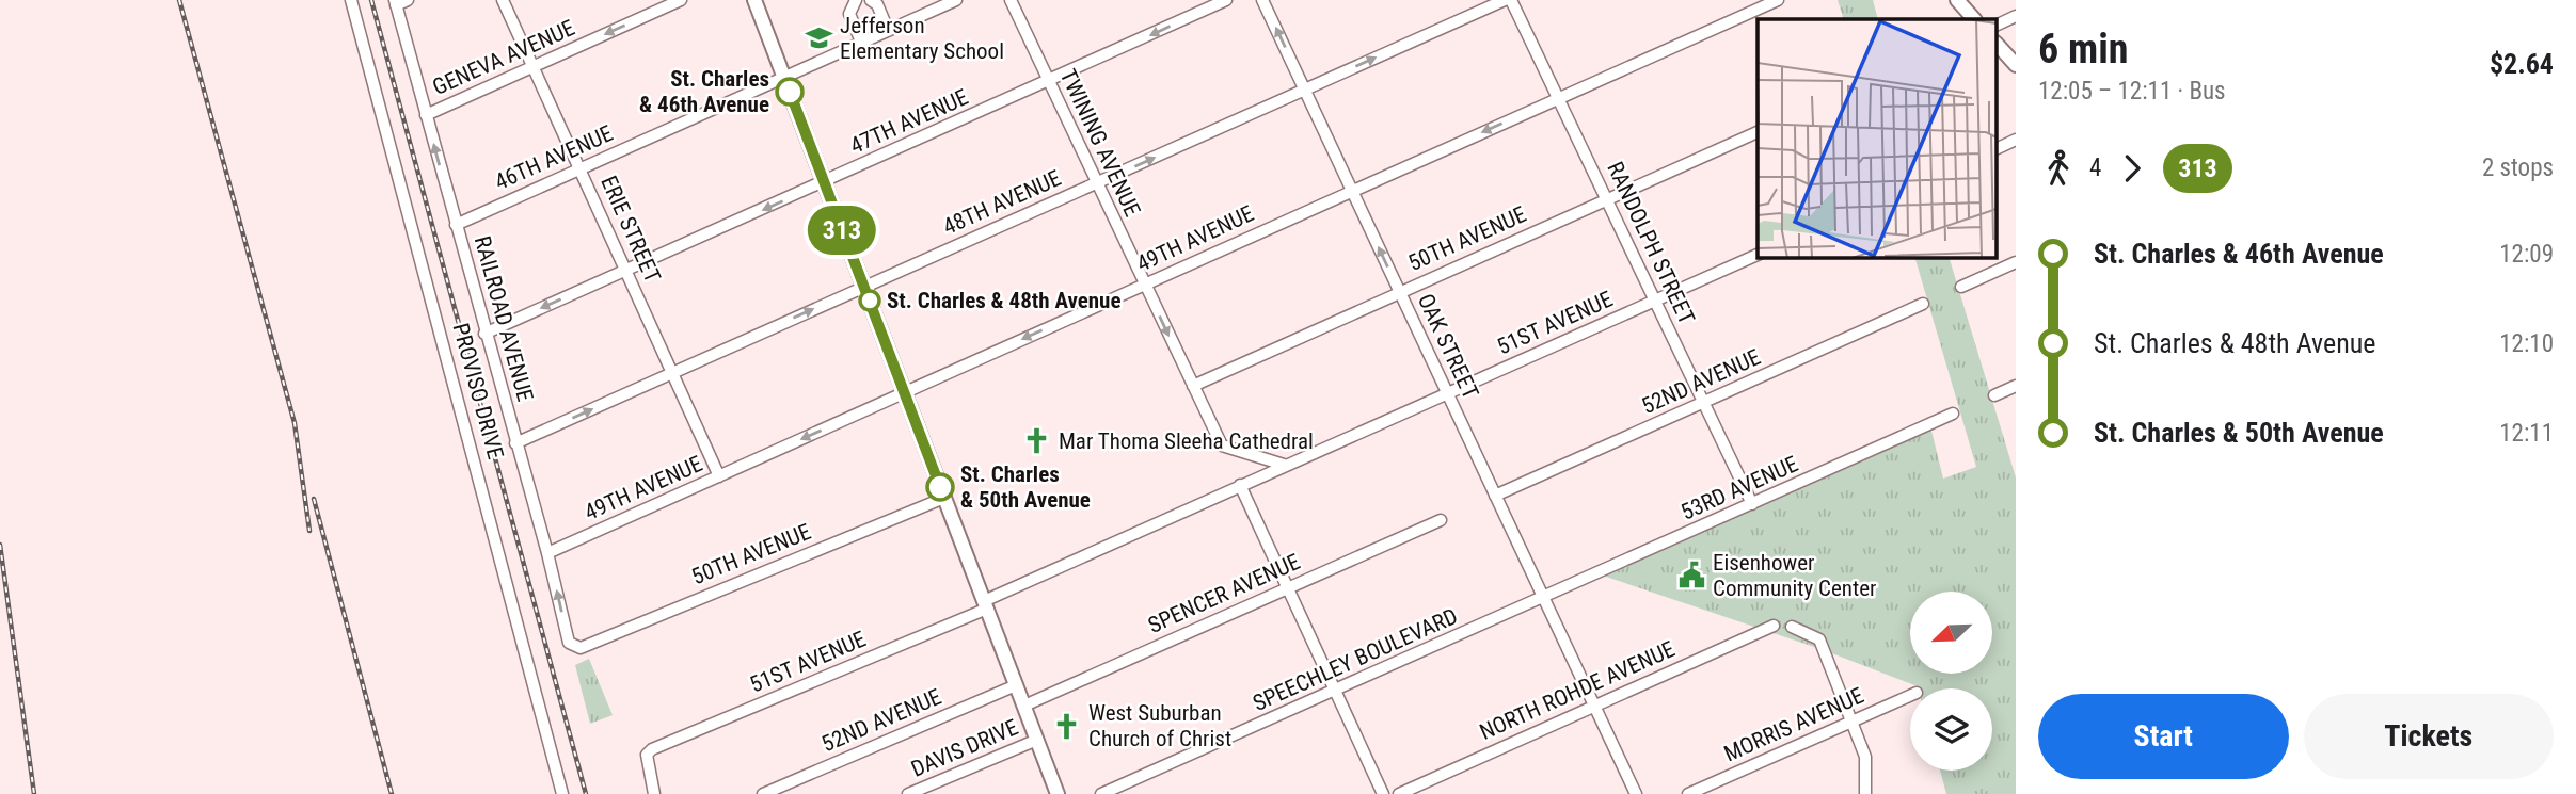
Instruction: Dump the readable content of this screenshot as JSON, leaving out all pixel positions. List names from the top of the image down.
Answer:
{
  "streets": {
    "street": [
      "GENEVA AVENUE",
      "47TH AVENUE",
      "TWINING AVENUE",
      "46TH AVENUE",
      "48TH AVENUE",
      "ERIE STREET",
      "49TH AVENUE",
      "50TH AVENUE",
      "RANDOLPH STREET",
      "RAILROAD AVENUE",
      "51ST AVENUE",
      "OAK STREET",
      "52ND AVENUE",
      "PROVISO DRIVE",
      "53RD AVENUE",
      "SPENCER AVENUE",
      "SPEECHLEY BOULEVARD",
      "NORTH ROHDE AVENUE",
      "MORRIS AVENUE",
      "DAVIS DRIVE"
    ]
  },
  "crossings": [
    ["GENEVA AVENUE", "ERIE STREET"],
    ["GENEVA AVENUE", "RAILROAD AVENUE"],
    ["47TH AVENUE", "TWINING AVENUE"],
    ["47TH AVENUE", "ERIE STREET"],
    ["47TH AVENUE", "RAILROAD AVENUE"],
    ["TWINING AVENUE", "48TH AVENUE"],
    ["TWINING AVENUE", "49TH AVENUE"],
    ["TWINING AVENUE", "50TH AVENUE"],
    ["TWINING AVENUE", "51ST AVENUE"],
    ["46TH AVENUE", "ERIE STREET"],
    ["46TH AVENUE", "RAILROAD AVENUE"],
    ["48TH AVENUE", "ERIE STREET"],
    ["48TH AVENUE", "RAILROAD AVENUE"],
    ["48TH AVENUE", "OAK STREET"],
    ["ERIE STREET", "49TH AVENUE"],
    ["49TH AVENUE", "RANDOLPH STREET"],
    ["49TH AVENUE", "RAILROAD AVENUE"],
    ["49TH AVENUE", "OAK STREET"],
    ["50TH AVENUE", "RANDOLPH STREET"],
    ["50TH AVENUE", "RAILROAD AVENUE"],
    ["50TH AVENUE", "OAK STREET"],
    ["RANDOLPH STREET", "51ST AVENUE"],
    ["RANDOLPH STREET", "52ND AVENUE"],
    ["RANDOLPH STREET", "53RD AVENUE"],
    ["51ST AVENUE", "OAK STREET"],
    ["OAK STREET", "52ND AVENUE"],
    ["OAK STREET", "53RD AVENUE"],
    ["OAK STREET", "SPEECHLEY BOULEVARD"],
    ["OAK STREET", "NORTH ROHDE AVENUE"],
    ["53RD AVENUE", "SPEECHLEY BOULEVARD"]
  ],
  "one_way": [
    "GENEVA AVENUE",
    "47TH AVENUE",
    "48TH AVENUE",
    "49TH AVENUE"
  ],
  "places": {
    "school or university": ["Jefferson Elementary School"],
    "other": ["St. Charles & 46th Avenue", "St. Charles & 48th Avenue", "St. Charles & 50th Avenue"],
    "church": ["Mar Thoma Sleeha Cathedral", "West Suburban Church of Christ"],
    "public building": ["Eisenhower Community Center"]
  },
  "lines": ["bus line 313"],
  "north": "bottom left",
  "page": {
    "on_map": "313",
    "heading": ["6 min", "12:05 – 12:11 · Bus", "$2.64"],
    "legs": ["4", "313", "2 stops"],
    "list": [
      {
        "name": "St. Charles & 46th Avenue",
        "value": "12:09"
      },
      {
        "name": "St. Charles & 48th Avenue",
        "value": "12:10"
      },
      {
        "name": "St. Charles & 50th Avenue",
        "value": "12:11"
      }
    ],
    "buttons": ["Start", "Tickets"]
  }
}
